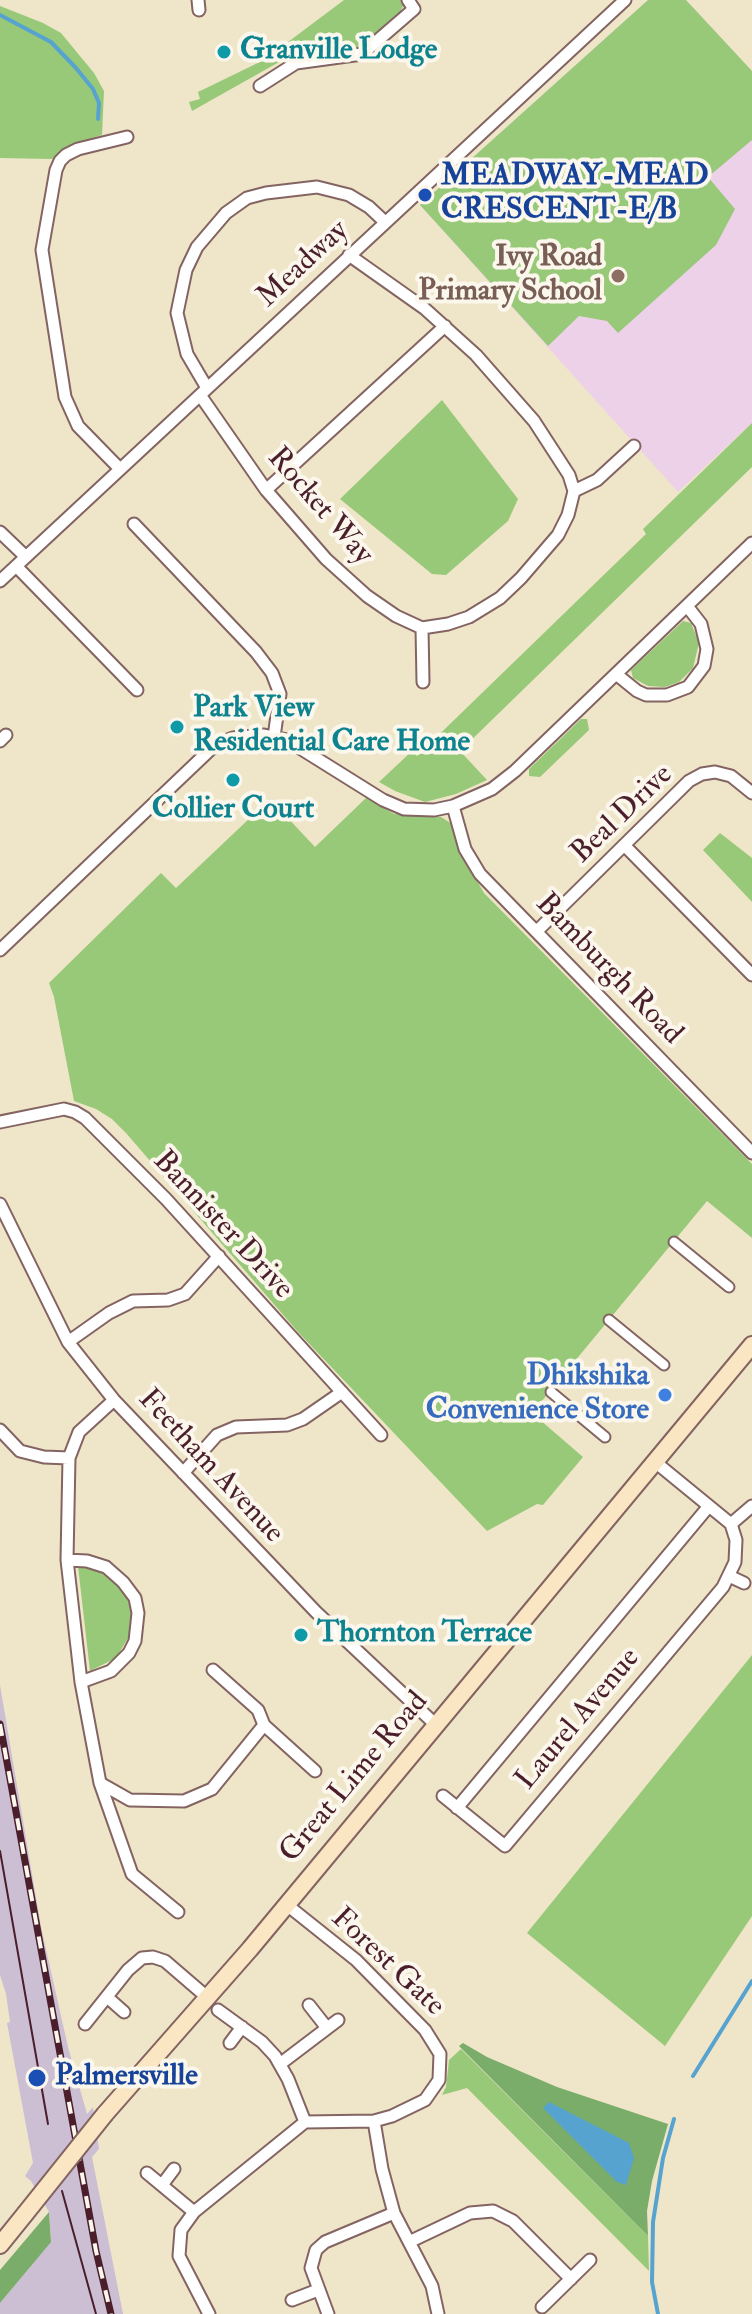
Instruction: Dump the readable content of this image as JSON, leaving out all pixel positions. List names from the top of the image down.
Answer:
{
  "streets": {
    "main road": ["Great Lime Road"],
    "street": [
      "Meadway",
      "Rocket Way",
      "Beal Drive",
      "Bamburgh Road",
      "Bannister Drive",
      "Feetham Avenue",
      "Laurel Avenue",
      "Forest Gate"
    ]
  },
  "crossings": [
    ["Meadway", "Rocket Way"],
    ["Beal Drive", "Bamburgh Road"],
    ["Feetham Avenue", "Great Lime Road"],
    ["Great Lime Road", "Forest Gate"]
  ],
  "places": [
    "Granville Lodge",
    "MEADWAY-MEAD CRESCENT-E/B",
    "Ivy Road Primary School",
    "Park View Residential Care Home",
    "Collier Court",
    "Dhikshika Convenience Store",
    "Thornton Terrace",
    "Palmersville"
  ]
}
